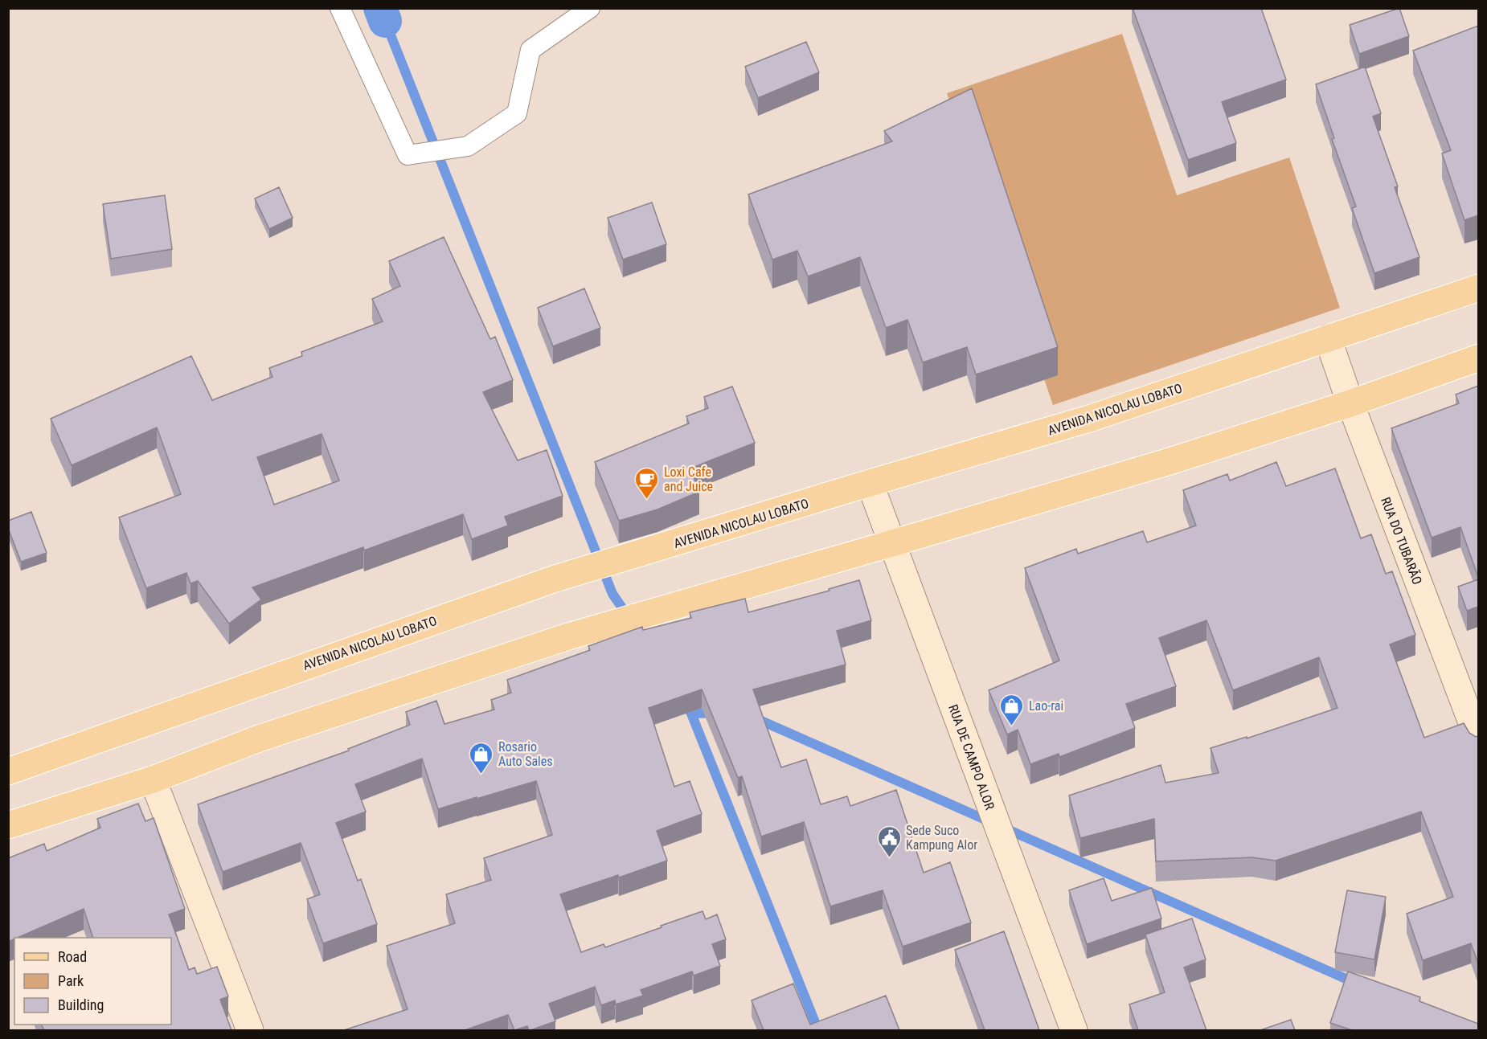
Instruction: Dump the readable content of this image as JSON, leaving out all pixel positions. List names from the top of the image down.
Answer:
{
  "streets": {
    "main road": ["AVENIDA NICOLAU LOBATO"],
    "street": ["RUA DO TUBARÃO", "RUA DE CAMPO ALOR"]
  },
  "crossings": [
    ["AVENIDA NICOLAU LOBATO", "RUA DO TUBARÃO"],
    ["AVENIDA NICOLAU LOBATO", "RUA DE CAMPO ALOR"]
  ],
  "places": {
    "cafe": ["Loxi Cafe and Juice"],
    "shop": ["Lao-rai", "Rosario Auto Sales"],
    "public building": ["Sede Suco Kampung Alor"]
  },
  "legend": ["Road", "Park", "Building"]
}
